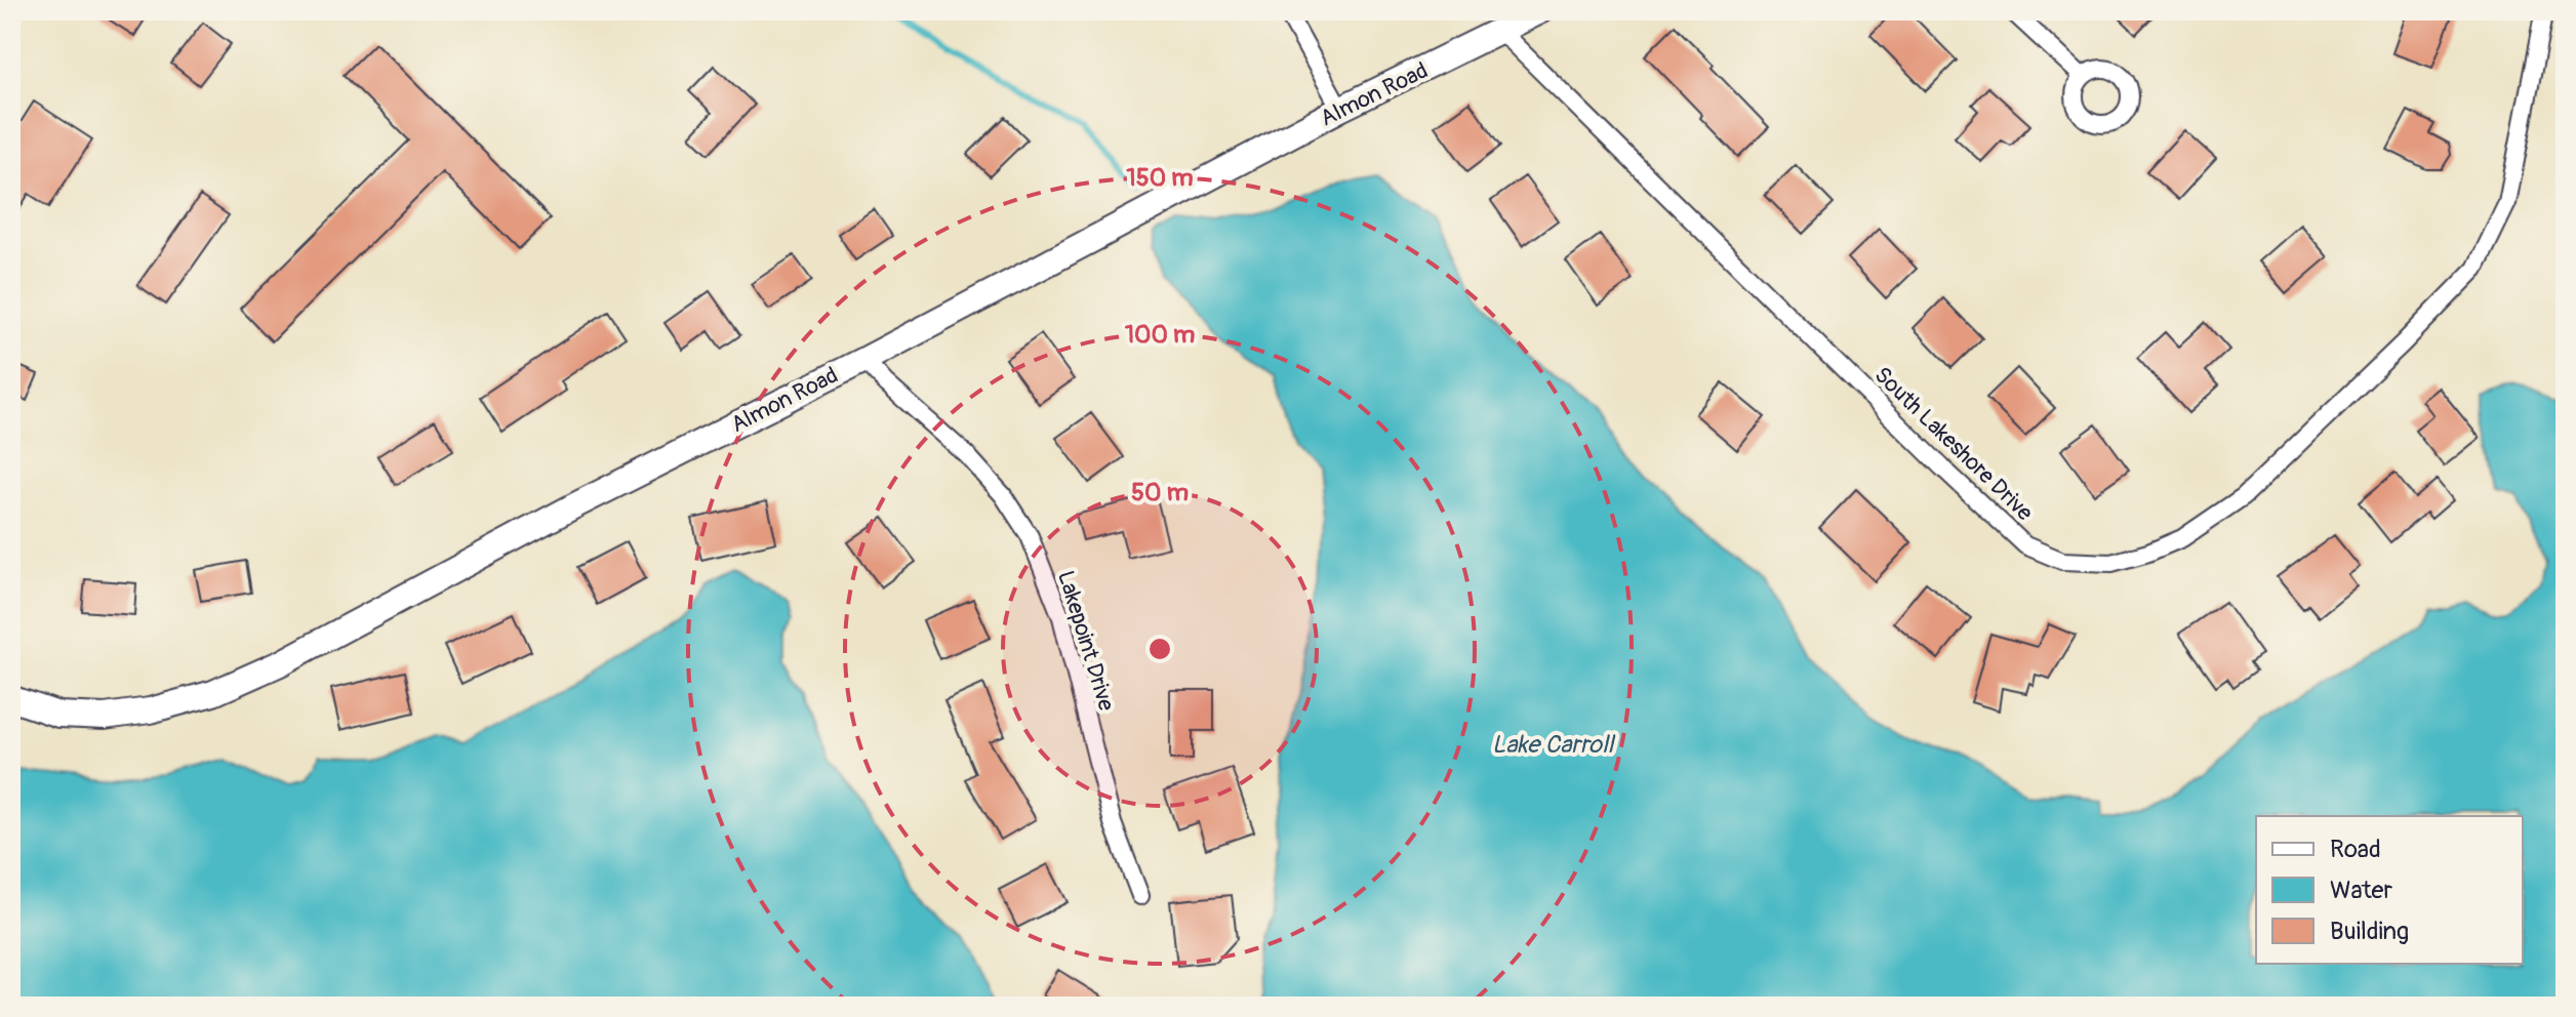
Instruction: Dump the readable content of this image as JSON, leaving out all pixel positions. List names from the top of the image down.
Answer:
{
  "streets": {
    "street": ["Almon Road", "South Lakeshore Drive", "Lakepoint Drive"]
  },
  "crossings": [
    ["Almon Road", "South Lakeshore Drive"],
    ["Almon Road", "Lakepoint Drive"]
  ],
  "water": ["Lake Carroll"],
  "legend": ["Road", "Water", "Building"],
  "rings": ["150 m", "100 m", "50 m"]
}
